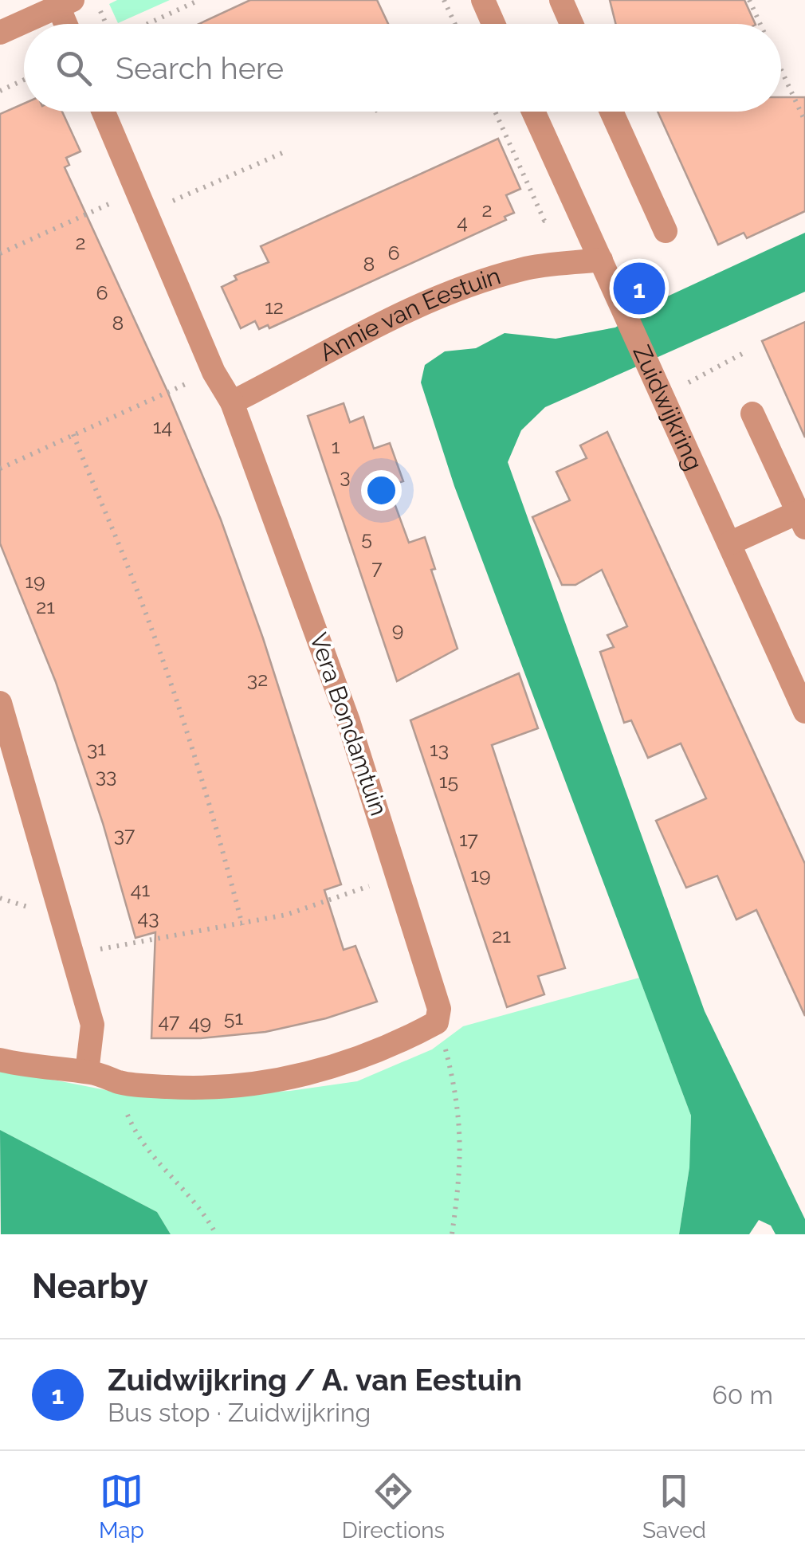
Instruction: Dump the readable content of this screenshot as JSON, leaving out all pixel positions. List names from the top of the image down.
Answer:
{
  "streets": {
    "street": ["Annie van Eestuin", "Zuidwijkring", "Vera Bondamtuin"]
  },
  "crossings": [
    ["Annie van Eestuin", "Zuidwijkring"],
    ["Annie van Eestuin", "Vera Bondamtuin"]
  ],
  "house_numbers": [
    "2",
    "4",
    "2",
    "6",
    "8",
    "6",
    "12",
    "8",
    "14",
    "1",
    "3",
    "5",
    "7",
    "19",
    "21",
    "9",
    "32",
    "31",
    "13",
    "33",
    "15",
    "37",
    "17",
    "19",
    "41",
    "43",
    "21",
    "51",
    "47",
    "49"
  ],
  "page": {
    "search": "Search here",
    "pins": "1",
    "heading": "Nearby",
    "list": [
      {
        "mark": "1",
        "name": "Zuidwijkring / A. van Eestuin",
        "note": "Bus stop · Zuidwijkring",
        "value": "60 m"
      }
    ],
    "nav": ["Map", "Directions", "Saved"]
  }
}
